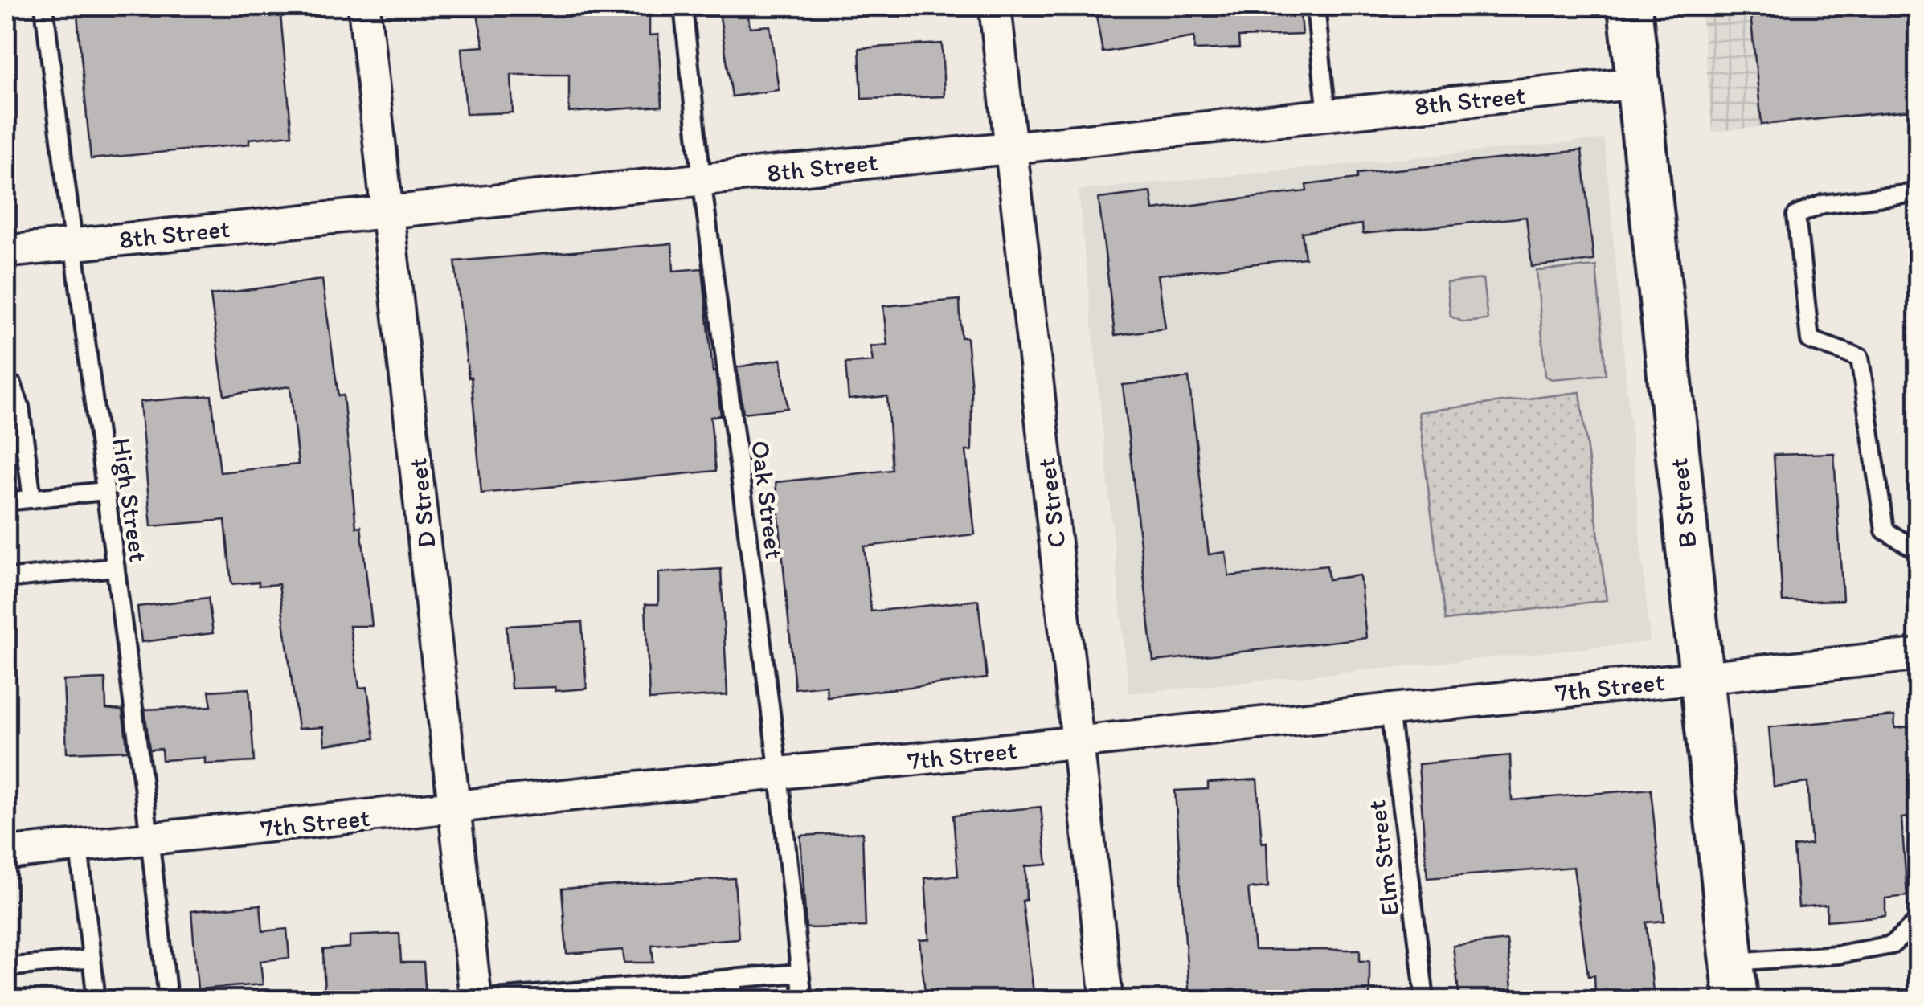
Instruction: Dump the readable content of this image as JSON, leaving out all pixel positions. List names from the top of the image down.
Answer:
{
  "streets": {
    "main road": ["B Street"],
    "street": [
      "8th Street",
      "D Street",
      "C Street",
      "7th Street"
    ],
    "lane": ["High Street", "Oak Street", "Elm Street"]
  },
  "crossings": [
    ["8th Street", "High Street"],
    ["8th Street", "Oak Street"],
    ["8th Street", "D Street"],
    ["8th Street", "C Street"],
    ["8th Street", "B Street"],
    ["High Street", "7th Street"],
    ["Oak Street", "7th Street"],
    ["D Street", "7th Street"],
    ["C Street", "7th Street"],
    ["B Street", "7th Street"],
    ["7th Street", "Elm Street"]
  ]
}
